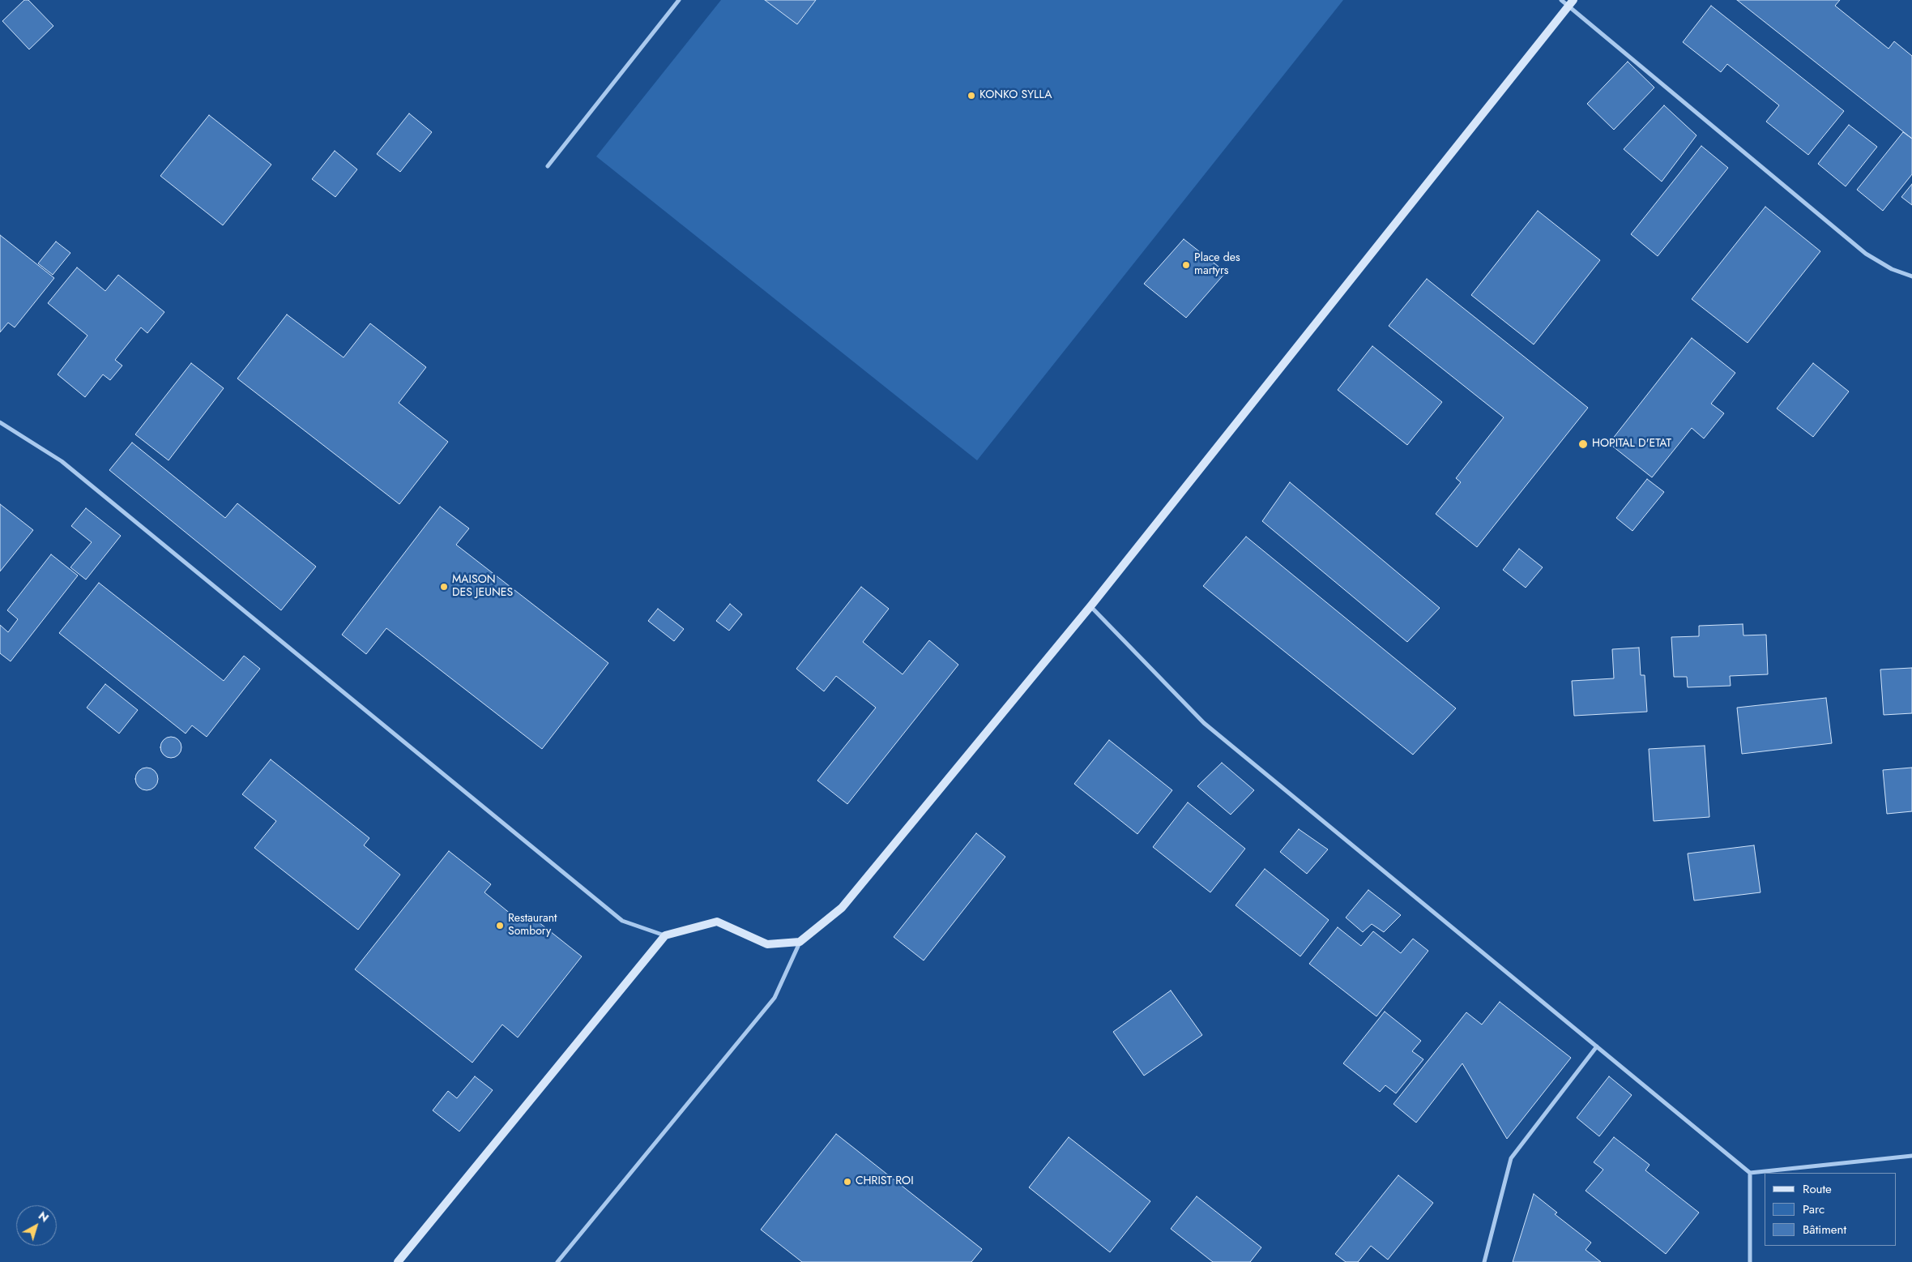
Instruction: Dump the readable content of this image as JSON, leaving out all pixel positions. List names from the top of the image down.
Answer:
{
  "places": [
    "KONKO SYLLA",
    "Place des martyrs",
    "HOPITAL D'ETAT",
    "MAISON DES JEUNES",
    "Restaurant Sombory",
    "CHRIST ROI"
  ],
  "legend": ["Route", "Parc", "Bâtiment"],
  "north": "top right"
}
